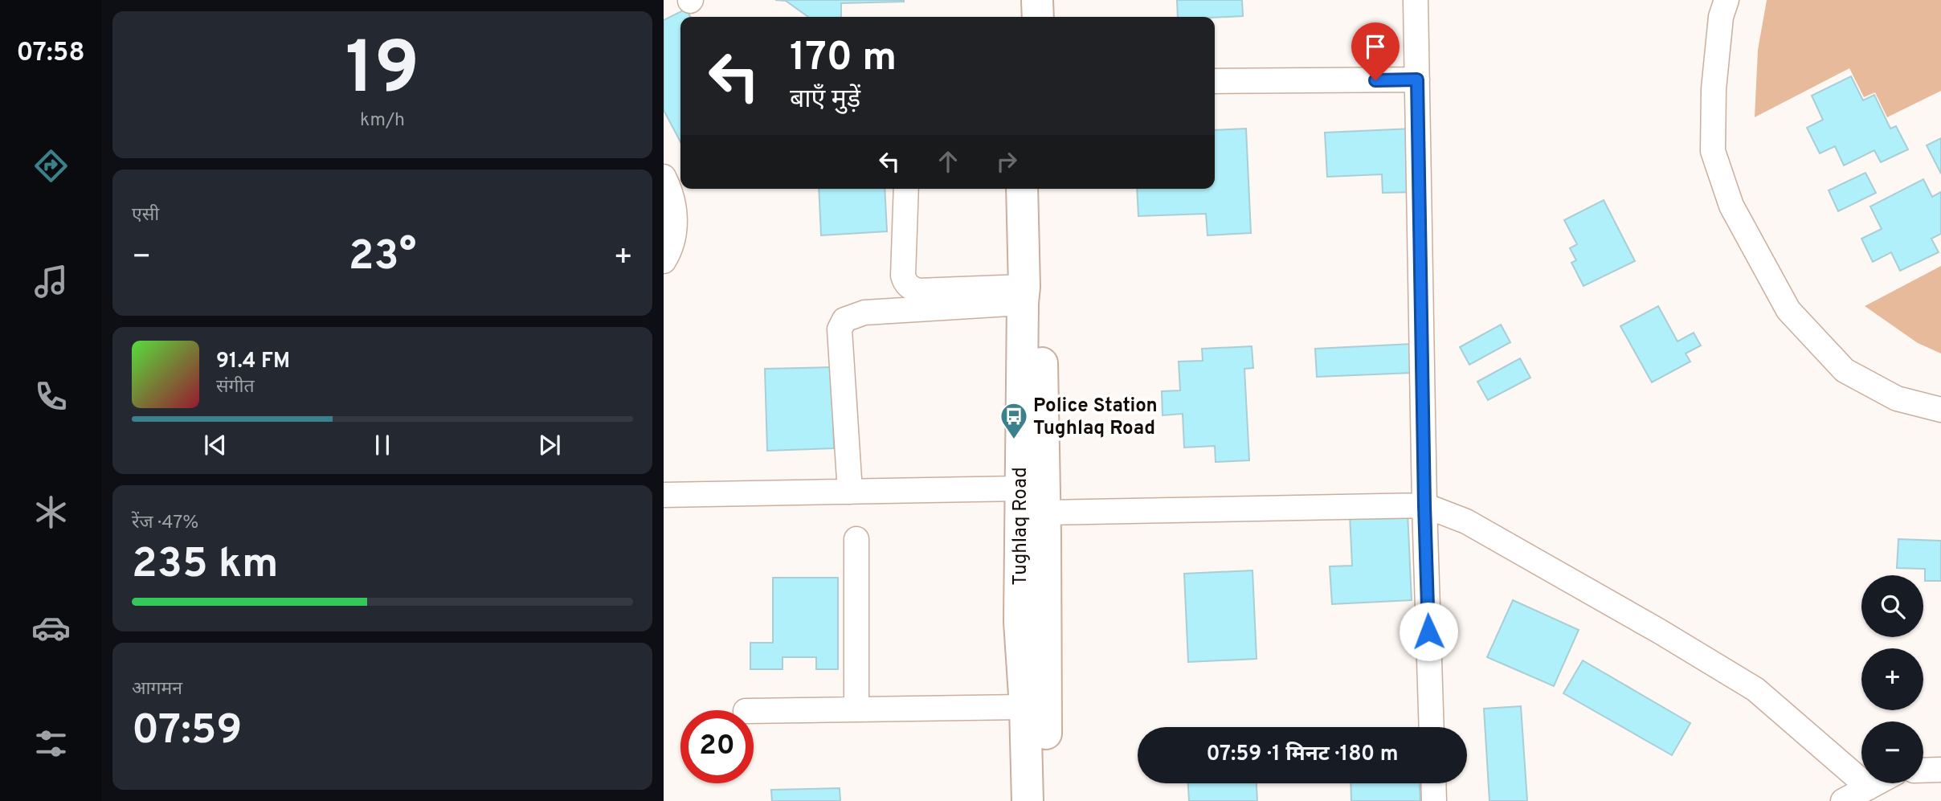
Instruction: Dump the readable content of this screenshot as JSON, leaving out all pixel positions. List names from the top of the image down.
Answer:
{
  "streets": {
    "main road": ["Tughlaq Road"]
  },
  "places": {
    "bus stop": ["Police Station Tughlaq Road"]
  },
  "page": {
    "tabs": "07:58",
    "tile": [
      ["19", "km/h"],
      "एसी",
      ["रेंज · 47%", "235 km"],
      ["आगमन", "07:59"]
    ],
    "turn": ["170 m", "बाएँ मुड़ें"],
    "heat": ["−", "23°", "+"],
    "song": ["91.4 FM", "संगीत"],
    "map_buttons": ["+", "−"],
    "limit": "20",
    "trip": "07:59 · 1 मिनट · 180 m"
  }
}
